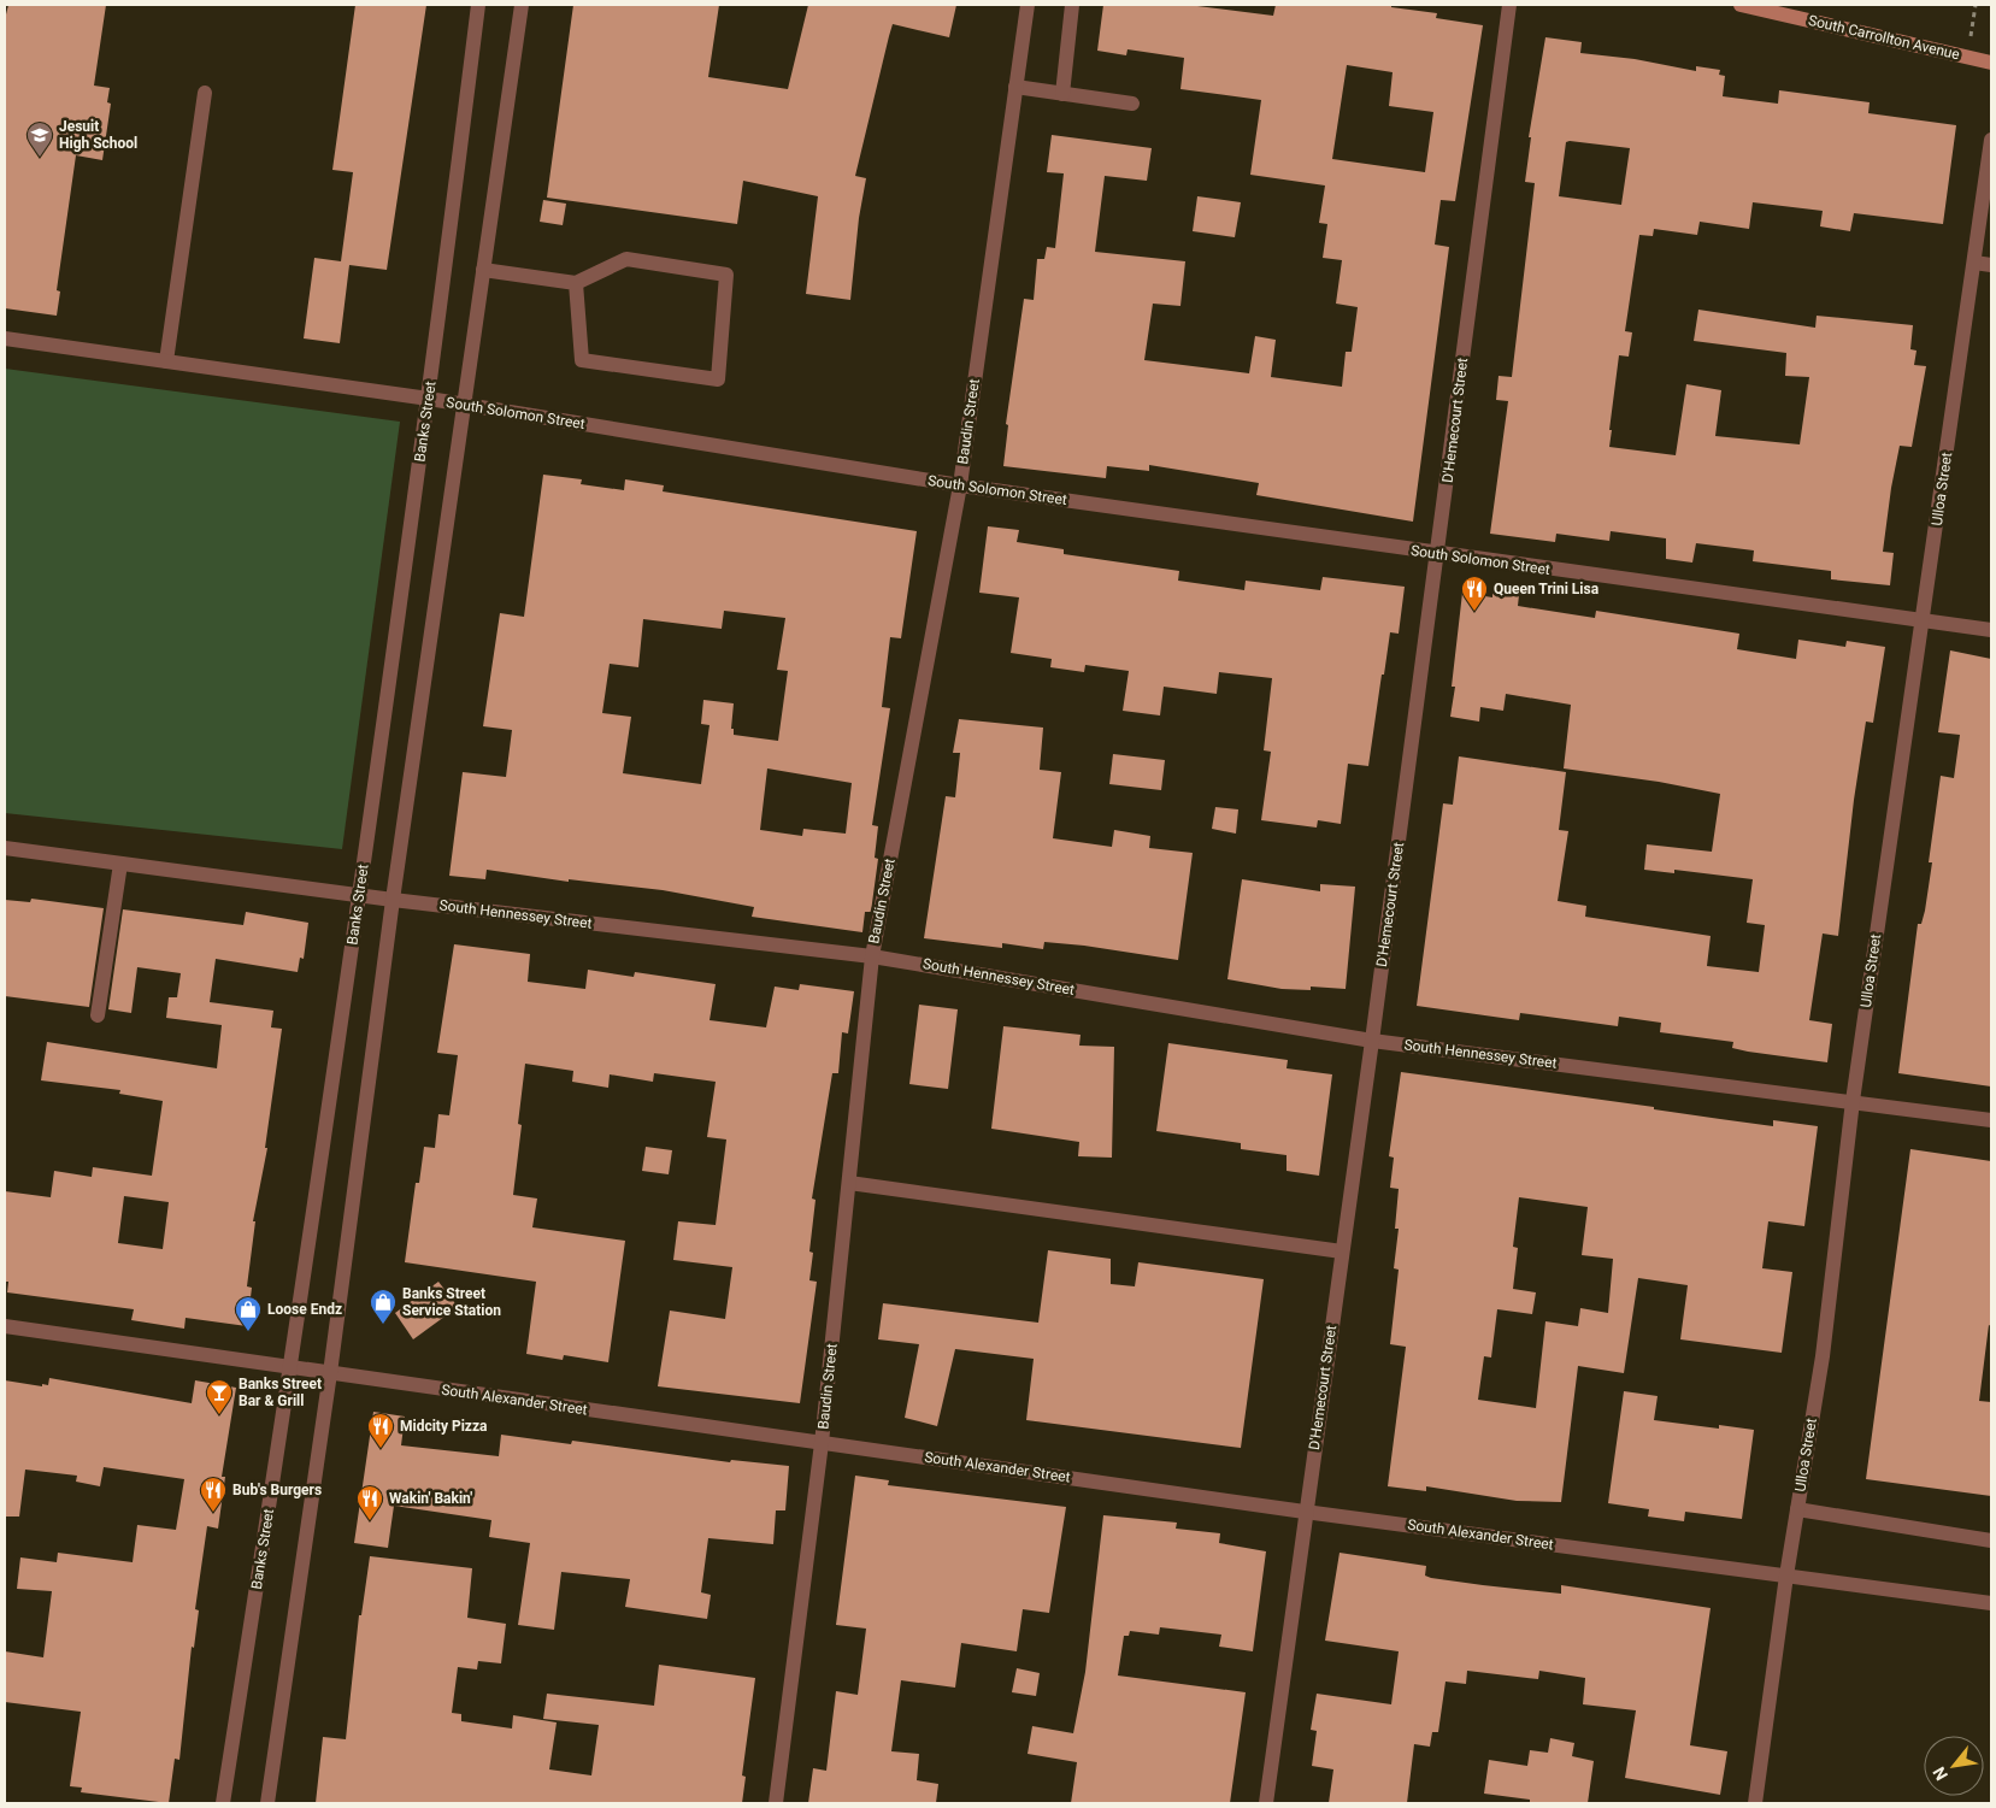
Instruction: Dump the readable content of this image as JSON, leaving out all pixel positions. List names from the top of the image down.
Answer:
{
  "streets": {
    "main road": ["South Carrollton Avenue"],
    "street": [
      "South Solomon Street",
      "D'Hemecourt Street",
      "Banks Street",
      "Baudin Street",
      "Ulloa Street",
      "South Hennessey Street",
      "South Alexander Street"
    ]
  },
  "crossings": [
    ["South Solomon Street", "D'Hemecourt Street"],
    ["South Solomon Street", "Banks Street"],
    ["South Solomon Street", "Baudin Street"],
    ["South Solomon Street", "Ulloa Street"],
    ["D'Hemecourt Street", "South Hennessey Street"],
    ["D'Hemecourt Street", "South Alexander Street"],
    ["Banks Street", "South Hennessey Street"],
    ["Banks Street", "South Alexander Street"],
    ["Baudin Street", "South Hennessey Street"],
    ["Baudin Street", "South Alexander Street"],
    ["Ulloa Street", "South Hennessey Street"],
    ["Ulloa Street", "South Alexander Street"]
  ],
  "places": {
    "school or university": ["Jesuit High School"],
    "restaurant": [
      "Queen Trini Lisa",
      "Midcity Pizza",
      "Bub's Burgers",
      "Wakin' Bakin'"
    ],
    "shop": ["Banks Street Service Station", "Loose Endz"],
    "bar": ["Banks Street Bar & Grill"]
  },
  "north": "bottom left"
}
